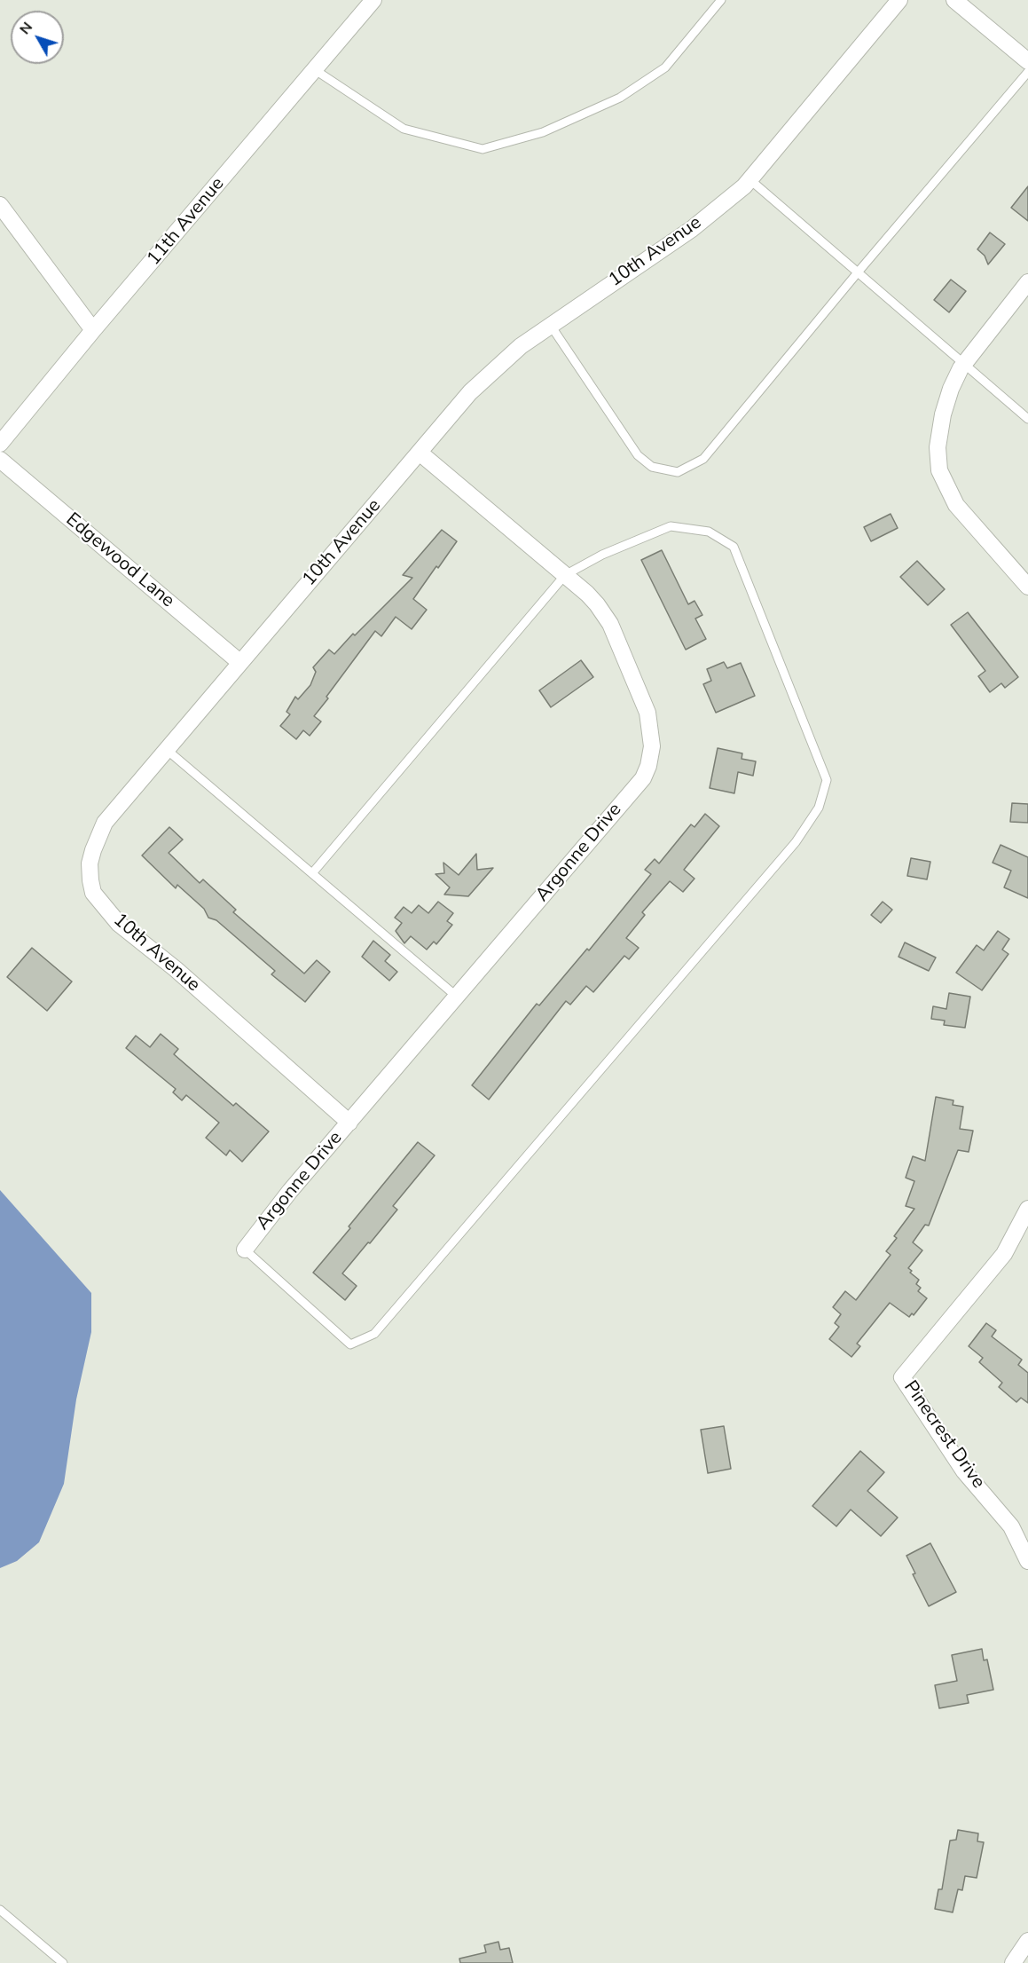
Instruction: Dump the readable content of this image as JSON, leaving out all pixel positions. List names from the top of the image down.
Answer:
{
  "streets": {
    "street": [
      "11th Avenue",
      "10th Avenue",
      "Edgewood Lane",
      "Argonne Drive",
      "Pinecrest Drive"
    ]
  },
  "crossings": [
    ["10th Avenue", "Edgewood Lane"],
    ["10th Avenue", "Argonne Drive"]
  ],
  "north": "top left"
}
